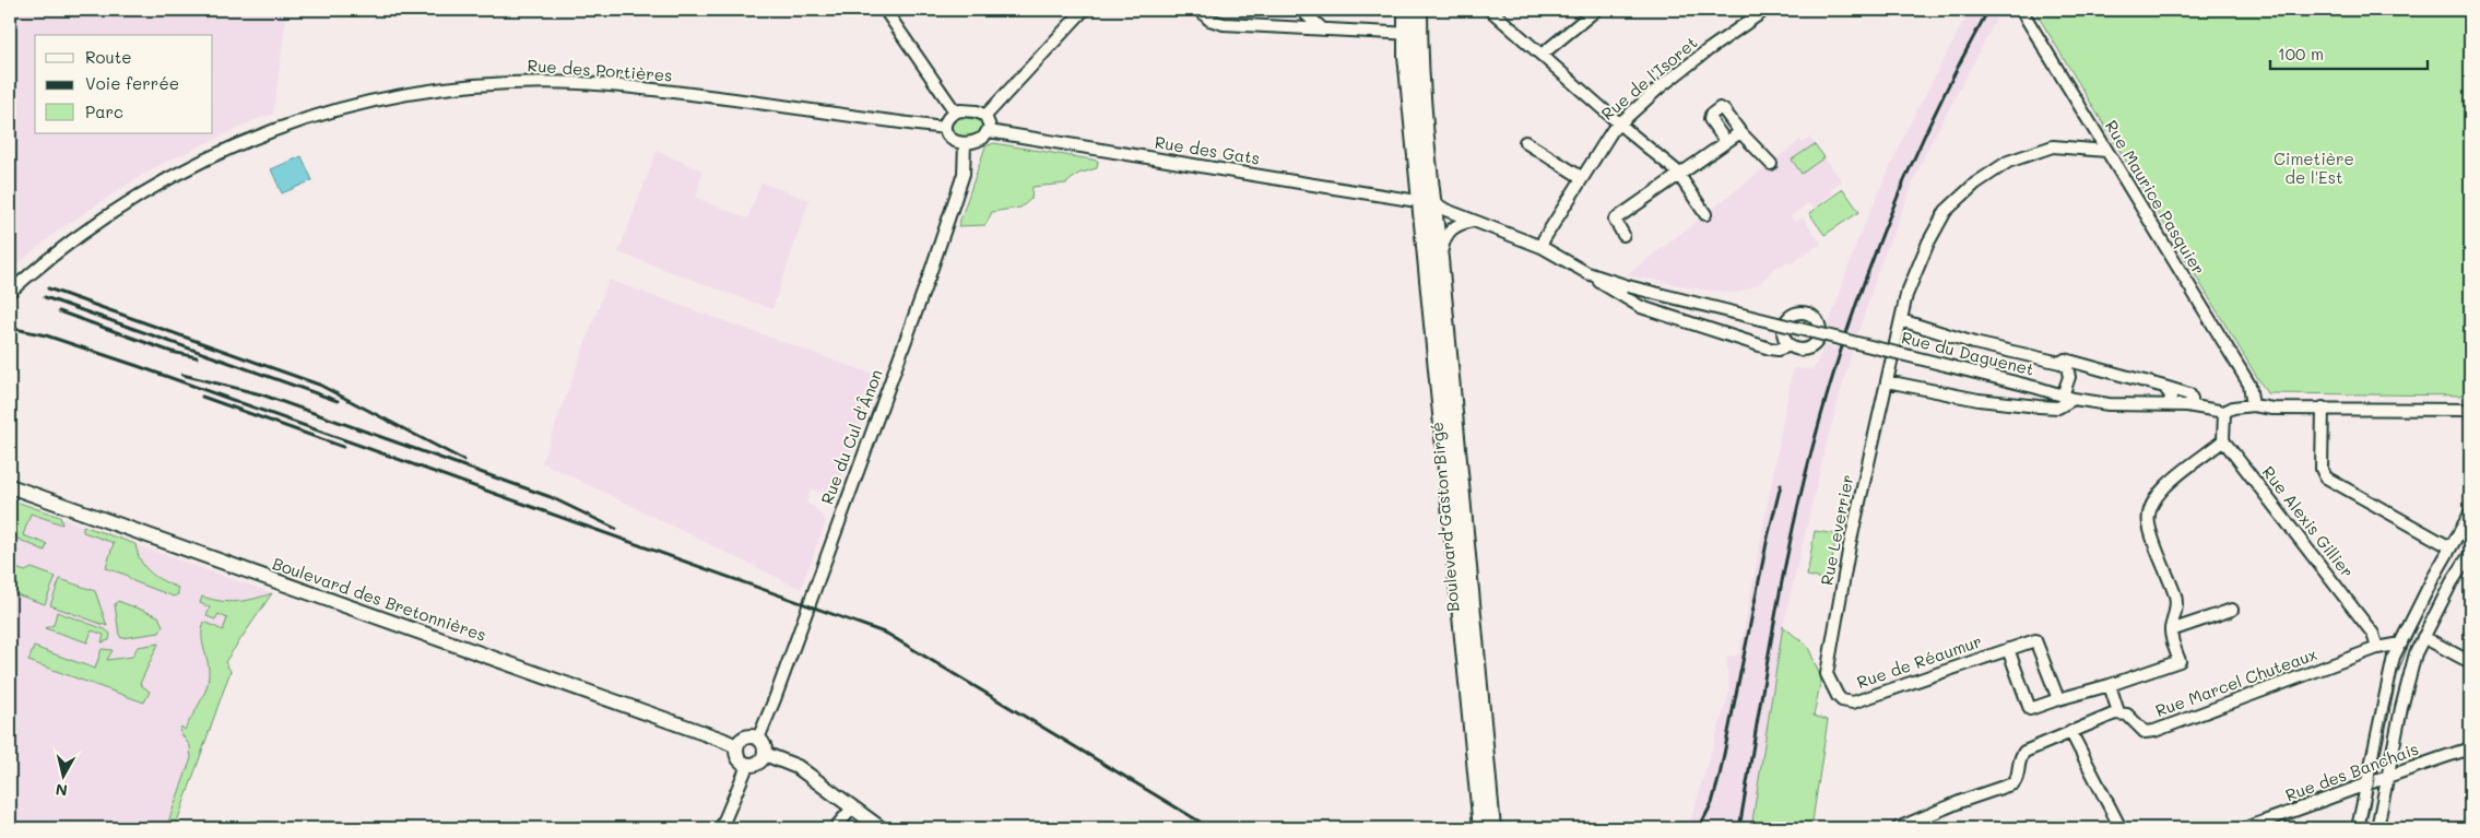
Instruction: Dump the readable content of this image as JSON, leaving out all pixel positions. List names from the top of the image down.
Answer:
{
  "streets": {
    "main road": ["Boulevard Gaston Birgé"],
    "street": [
      "Rue des Portières",
      "Rue de l'Isoret",
      "Rue des Gats",
      "Rue Maurice Pasquier",
      "Rue du Daguenet",
      "Rue du Cul d'Ânon",
      "Rue Alexis Gillier",
      "Rue Leverrier",
      "Boulevard des Bretonnières",
      "Rue de Réaumur",
      "Rue Marcel Chuteaux",
      "Rue des Banchais"
    ]
  },
  "crossings": [
    ["Rue des Portières", "Rue des Gats"],
    ["Rue des Portières", "Rue du Cul d'Ânon"],
    ["Rue de l'Isoret", "Rue du Daguenet"],
    ["Rue des Gats", "Rue du Daguenet"],
    ["Rue des Gats", "Rue du Cul d'Ânon"],
    ["Rue des Gats", "Boulevard Gaston Birgé"],
    ["Rue Maurice Pasquier", "Rue du Daguenet"],
    ["Rue Maurice Pasquier", "Rue Leverrier"],
    ["Rue du Daguenet", "Boulevard Gaston Birgé"],
    ["Rue du Cul d'Ânon", "Boulevard des Bretonnières"],
    ["Rue Alexis Gillier", "Rue Marcel Chuteaux"],
    ["Rue Leverrier", "Rue de Réaumur"]
  ],
  "parks": ["Cimetière de l'Est"],
  "legend": ["Route", "Voie ferrée", "Parc"],
  "scale_bar": "100 m",
  "north": "bottom"
}
